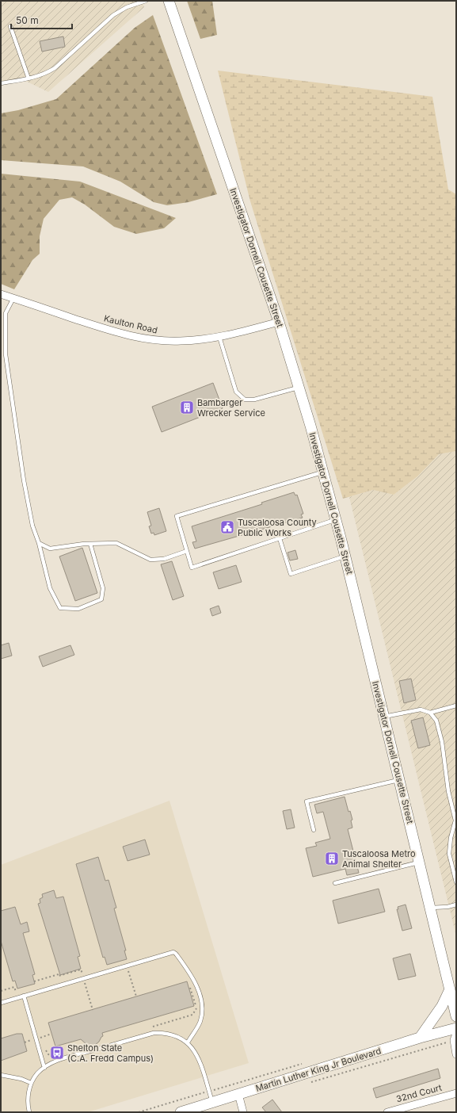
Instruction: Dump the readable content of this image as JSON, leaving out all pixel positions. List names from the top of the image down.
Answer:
{
  "streets": {
    "main road": ["Investigator Dornell Cousette Street", "Martin Luther King Jr Boulevard"],
    "street": ["Kaulton Road", "32nd Court"]
  },
  "crossings": [
    ["Investigator Dornell Cousette Street", "Kaulton Road"]
  ],
  "places": {
    "building": ["Bambarger Wrecker Service", "Tuscaloosa Metro Animal Shelter"],
    "public building": ["Tuscaloosa County Public Works"],
    "bus stop": ["Shelton State (C.A. Fredd Campus)"]
  },
  "scale_bar": "50 m"
}
